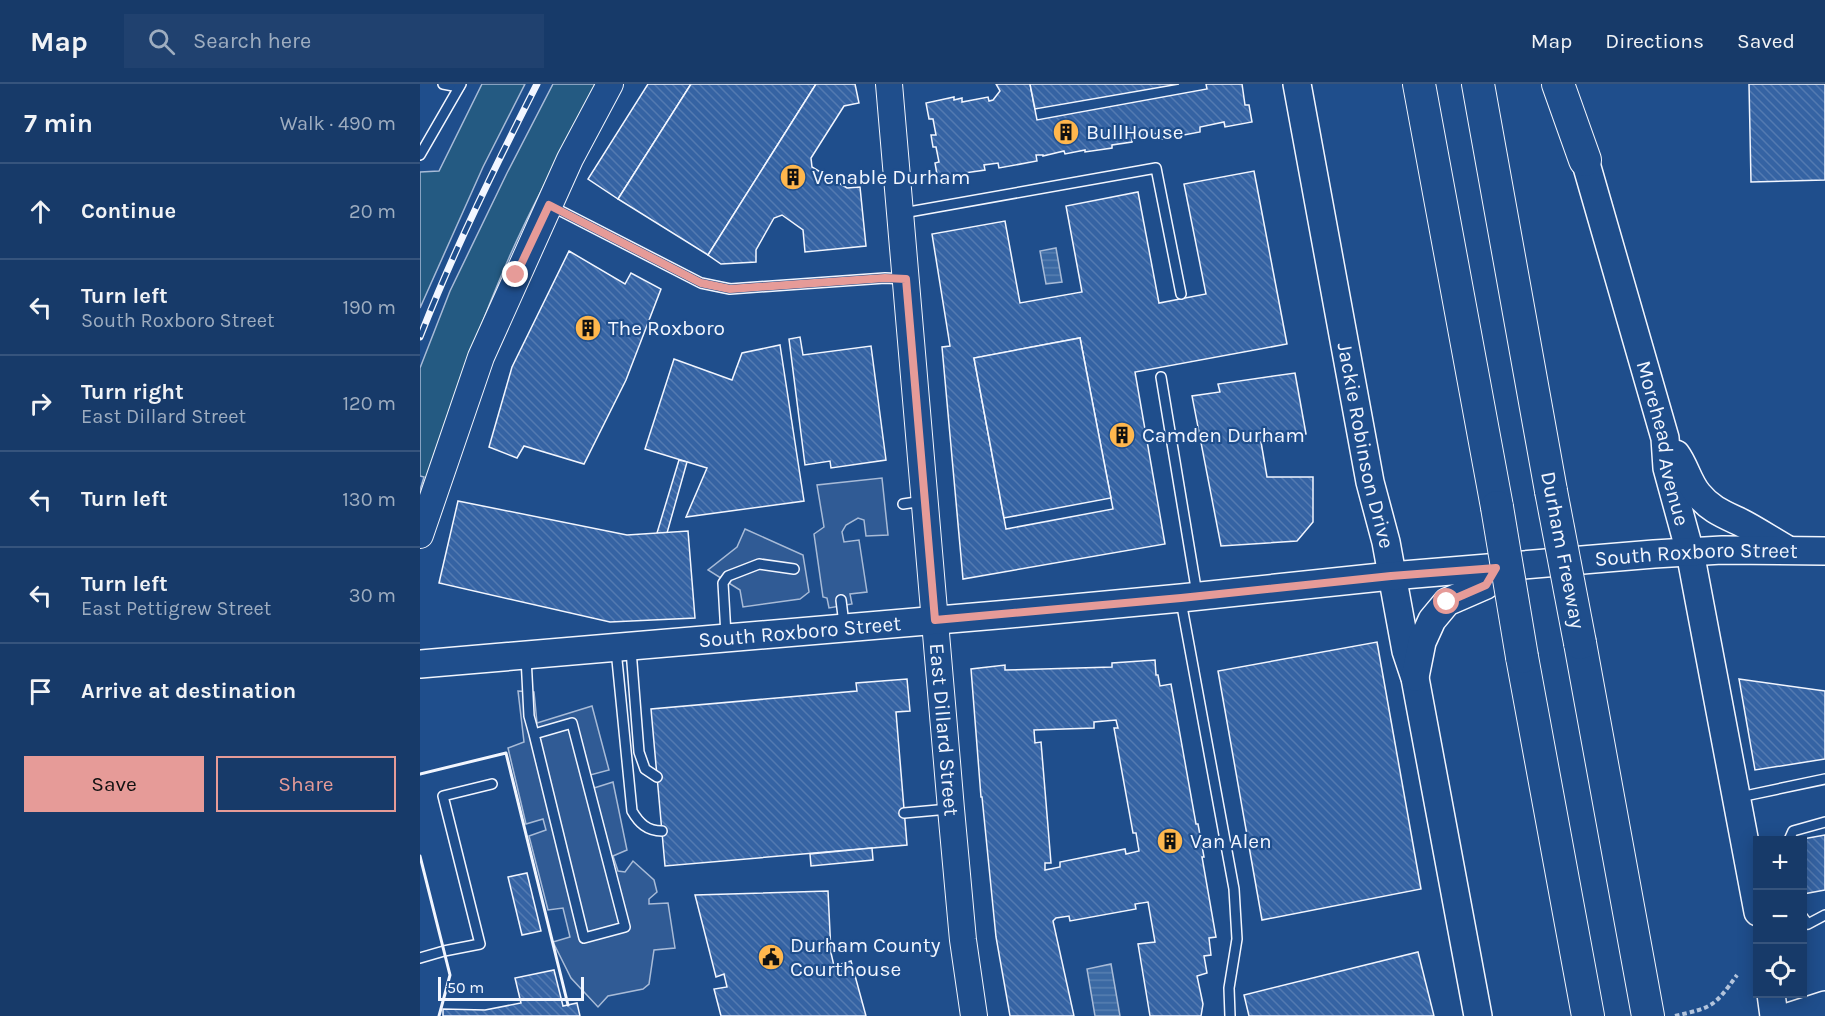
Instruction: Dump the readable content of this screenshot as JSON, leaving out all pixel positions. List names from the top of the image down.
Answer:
{
  "streets": {
    "highway": ["Durham Freeway"],
    "main road": ["Morehead Avenue", "Jackie Robinson Drive", "South Roxboro Street"],
    "street": ["East Dillard Street"]
  },
  "crossings": [
    ["Morehead Avenue", "South Roxboro Street"],
    ["Jackie Robinson Drive", "South Roxboro Street"],
    ["South Roxboro Street", "East Dillard Street"]
  ],
  "places": {
    "building": [
      "BullHouse",
      "Venable Durham",
      "The Roxboro",
      "Camden Durham",
      "Van Alen"
    ],
    "public building": ["Durham County Courthouse"]
  },
  "scale_bar": "50 m",
  "page": {
    "header": "Map",
    "search": "Search here",
    "nav": ["Map", "Directions", "Saved"],
    "heading": ["7 min", "Walk · 490 m"],
    "list": [
      ["Continue", "20 m"],
      ["Turn left", "South Roxboro Street", "190 m"],
      ["Turn right", "East Dillard Street", "120 m"],
      ["Turn left", "130 m"],
      ["Turn left", "East Pettigrew Street", "30 m"],
      "Arrive at destination"
    ],
    "buttons": ["Save", "Share"],
    "map_buttons": ["+", "−"],
    "scale": "50 m"
  }
}
